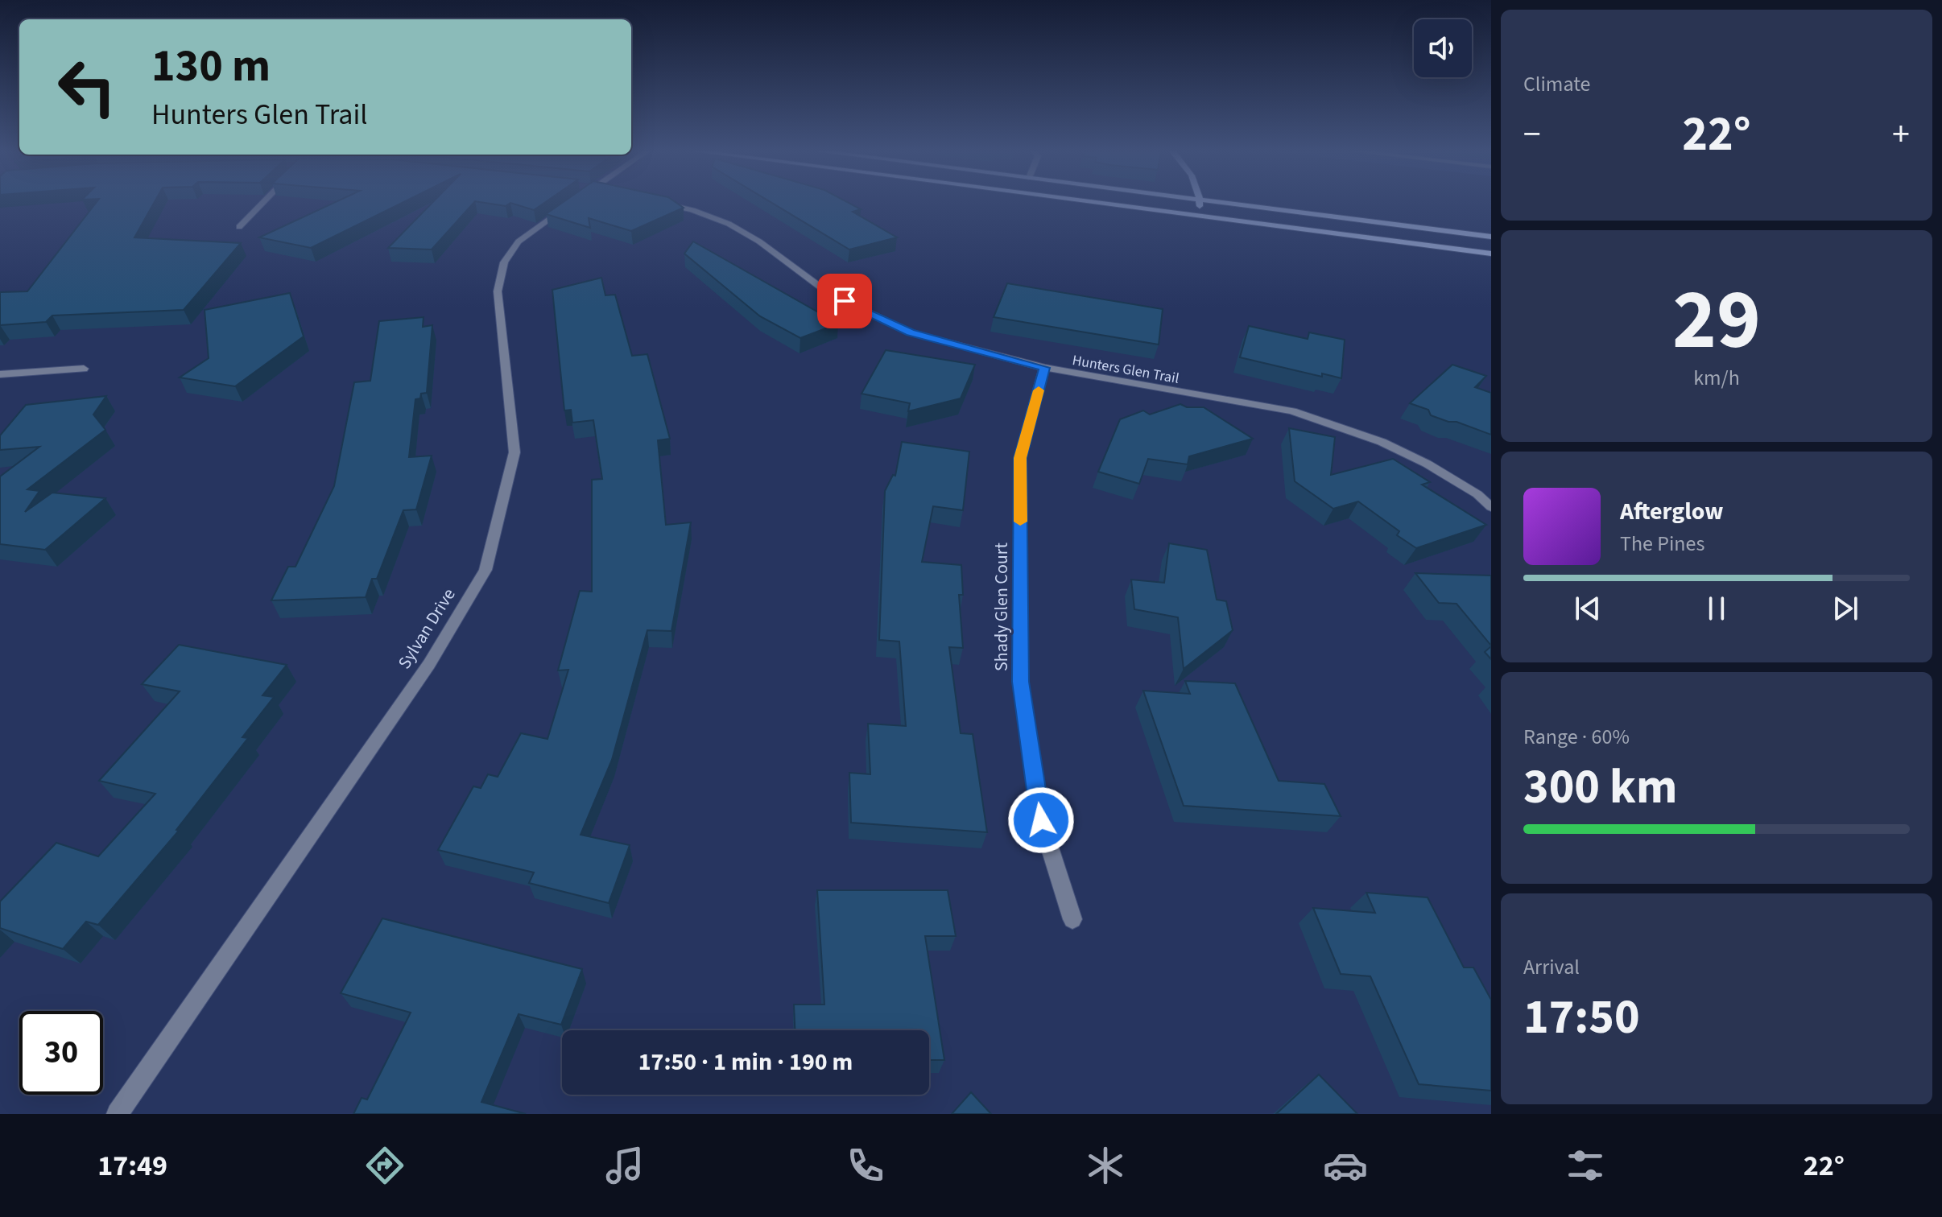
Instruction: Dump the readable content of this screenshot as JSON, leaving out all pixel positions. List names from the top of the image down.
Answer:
{
  "streets": {
    "street": ["Hunters Glen Trail", "Shady Glen Court", "Sylvan Drive"]
  },
  "crossings": [
    ["Hunters Glen Trail", "Shady Glen Court"]
  ],
  "page": {
    "tile": [
      "Climate",
      ["29", "km/h"],
      ["Range · 60%", "300 km"],
      ["Arrival", "17:50"]
    ],
    "turn": ["130 m", "Hunters Glen Trail"],
    "heat": ["−", "22°", "+"],
    "song": ["Afterglow", "The Pines"],
    "limit": "30",
    "trip": "17:50 · 1 min · 190 m",
    "tabs": ["17:49", "22°"]
  }
}
